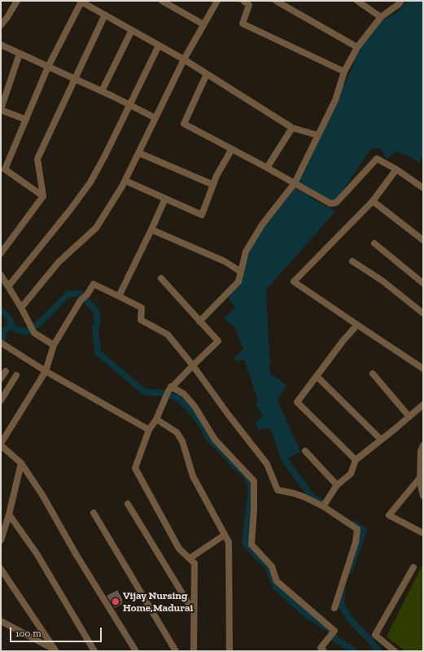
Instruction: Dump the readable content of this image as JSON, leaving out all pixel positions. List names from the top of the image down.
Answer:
{
  "places": ["Vijay Nursing Home,Madurai"],
  "scale_bar": "100 m"
}
